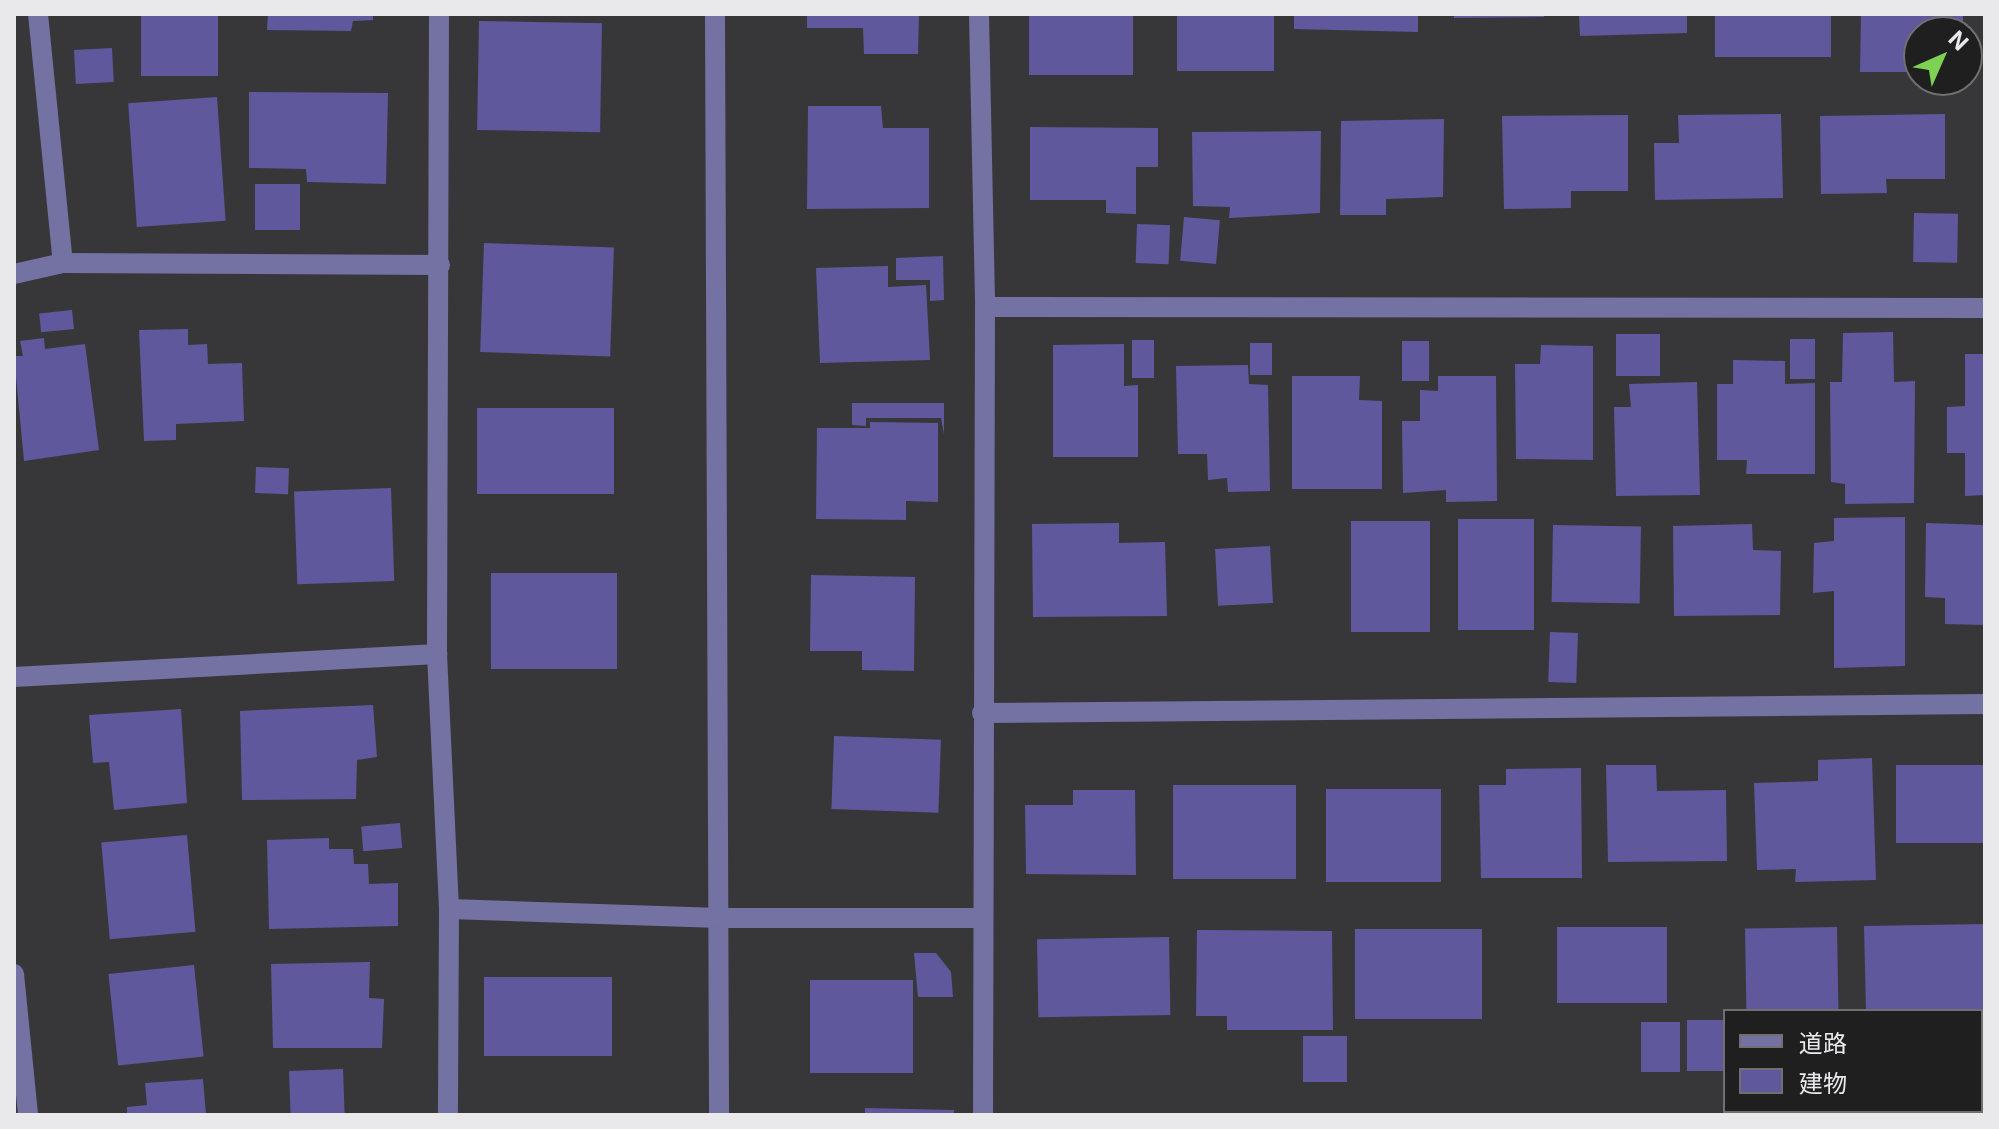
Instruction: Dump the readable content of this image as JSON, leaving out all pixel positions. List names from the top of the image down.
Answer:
{
  "legend": ["道路", "建物"],
  "north": "top right"
}
